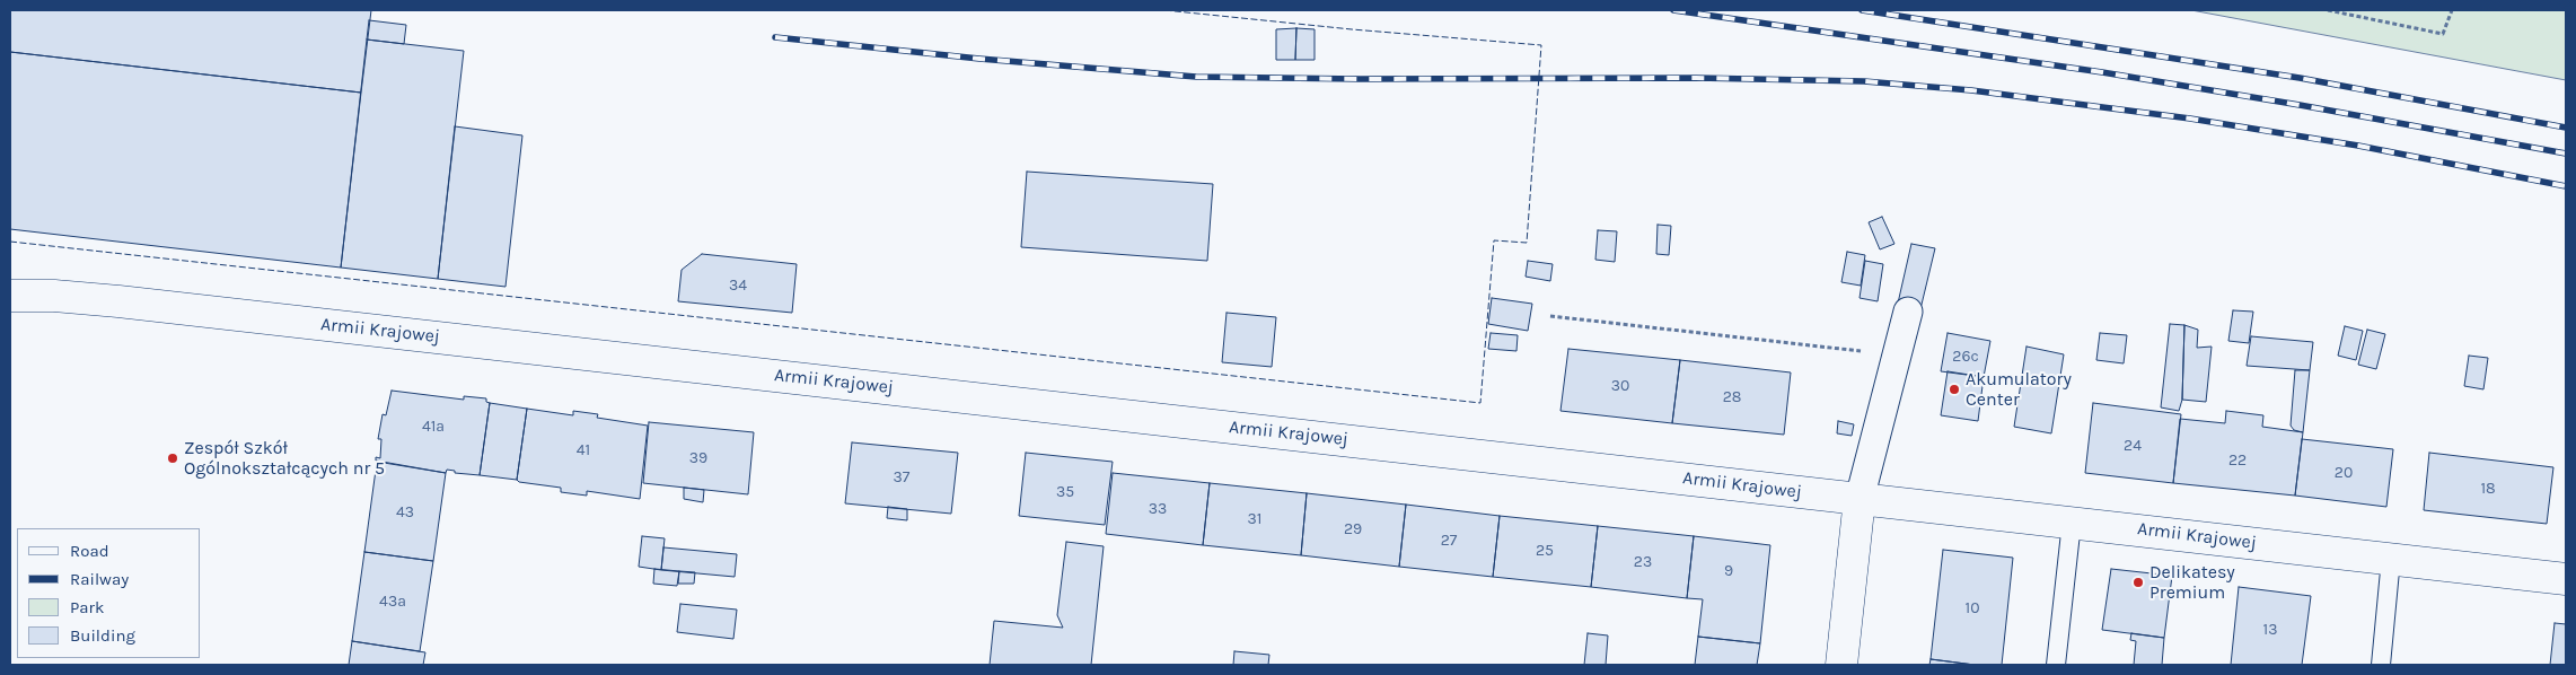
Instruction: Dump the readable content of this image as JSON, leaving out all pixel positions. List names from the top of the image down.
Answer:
{
  "streets": {
    "street": ["Armii Krajowej"]
  },
  "places": ["Akumulatory Center", "Zespół Szkół Ogólnokształcących nr 5", "Delikatesy Premium"],
  "house_numbers": [
    "34",
    "26c",
    "30",
    "28",
    "41a",
    "24",
    "41",
    "39",
    "22",
    "20",
    "37",
    "18",
    "35",
    "33",
    "43",
    "31",
    "29",
    "27",
    "25",
    "23",
    "9",
    "43a",
    "10",
    "13"
  ],
  "legend": [
    "Road",
    "Railway",
    "Park",
    "Building"
  ]
}
